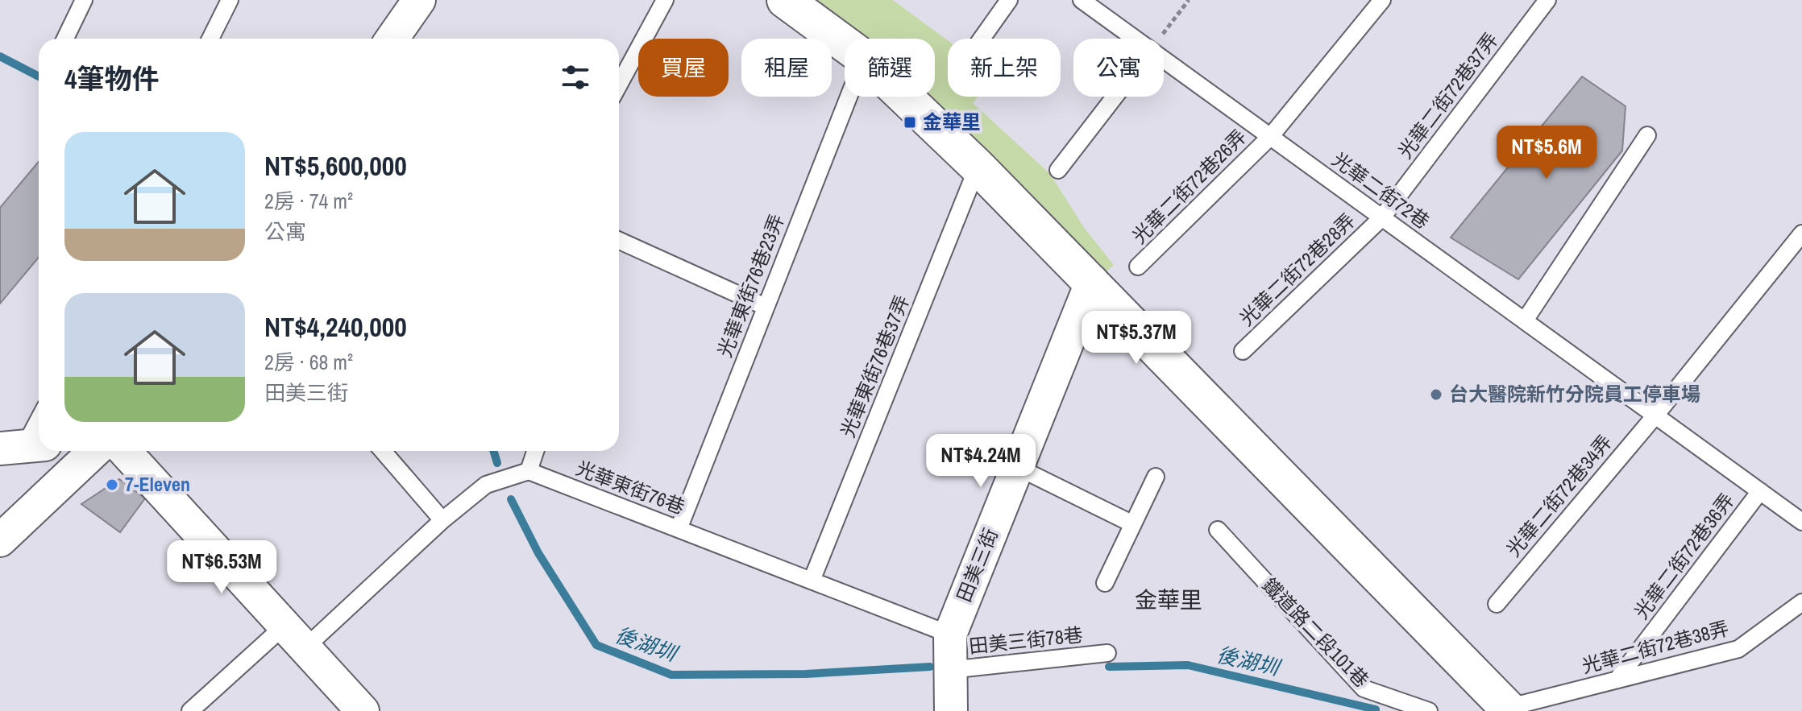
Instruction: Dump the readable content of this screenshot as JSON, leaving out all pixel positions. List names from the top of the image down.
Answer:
{
  "streets": {
    "street": ["田美三街"],
    "lane": [
      "光華二街72巷37弄",
      "光華二街72巷26弄",
      "光華二街72巷",
      "光華二街72巷28弄",
      "光華東街76巷23弄",
      "光華東街76巷37弄",
      "光華東街76巷",
      "光華二街72巷34弄",
      "光華二街72巷36弄",
      "鐵道路二段101巷",
      "田美三街78巷",
      "光華二街72巷38弄"
    ]
  },
  "crossings": [
    ["光華二街72巷37弄", "光華二街72巷"],
    ["光華二街72巷37弄", "光華二街72巷28弄"],
    ["光華二街72巷26弄", "光華二街72巷"],
    ["光華二街72巷", "光華二街72巷28弄"],
    ["光華二街72巷", "光華二街72巷34弄"],
    ["光華二街72巷", "光華二街72巷36弄"],
    ["光華東街76巷23弄", "光華東街76巷"],
    ["光華東街76巷37弄", "光華東街76巷"],
    ["光華東街76巷", "田美三街"],
    ["光華二街72巷36弄", "光華二街72巷38弄"],
    ["田美三街", "田美三街78巷"]
  ],
  "districts": ["金華里"],
  "water": ["後湖圳"],
  "places": {
    "transit": ["金華里"],
    "other": ["台大醫院新竹分院員工停車場", "7-Eleven"]
  },
  "page": {
    "chip": [
      "買屋",
      "租屋",
      "篩選",
      "新上架",
      "公寓"
    ],
    "heading": "4筆物件",
    "list": [
      {
        "name": "NT$5,600,000",
        "note": "2房 · 74 m² · 公寓"
      },
      {
        "name": "NT$4,240,000",
        "note": "2房 · 68 m² · 田美三街"
      }
    ],
    "price": [
      "NT$5.6M",
      "NT$5.37M",
      "NT$4.24M",
      "NT$6.53M"
    ]
  }
}
